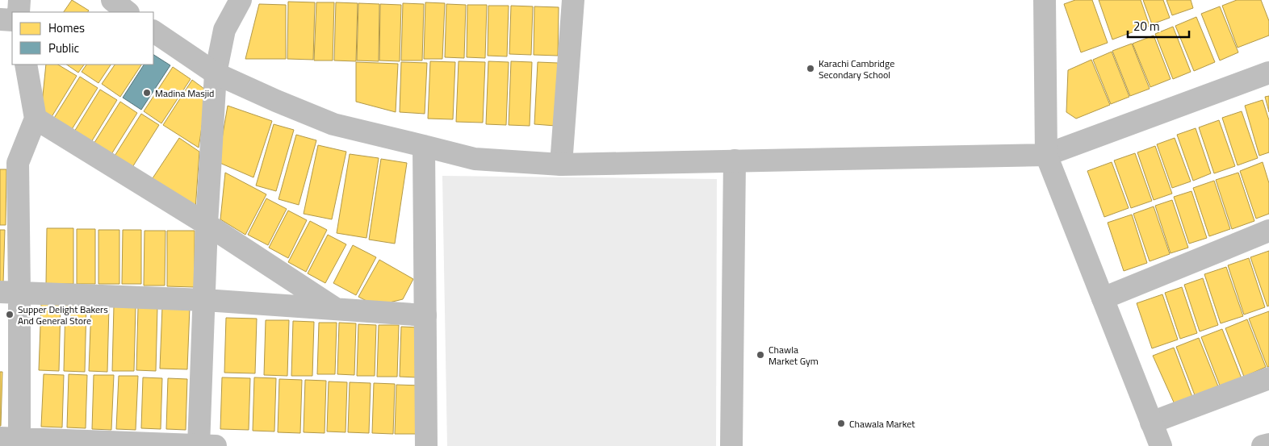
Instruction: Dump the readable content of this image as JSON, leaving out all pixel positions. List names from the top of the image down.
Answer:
{
  "places": [
    "Karachi Cambridge Secondary School",
    "Madina Masjid",
    "Supper Delight Bakers And General Store",
    "Chawla Market Gym",
    "Chawala Market"
  ],
  "legend": ["Homes", "Public"],
  "scale_bar": "20 m"
}
